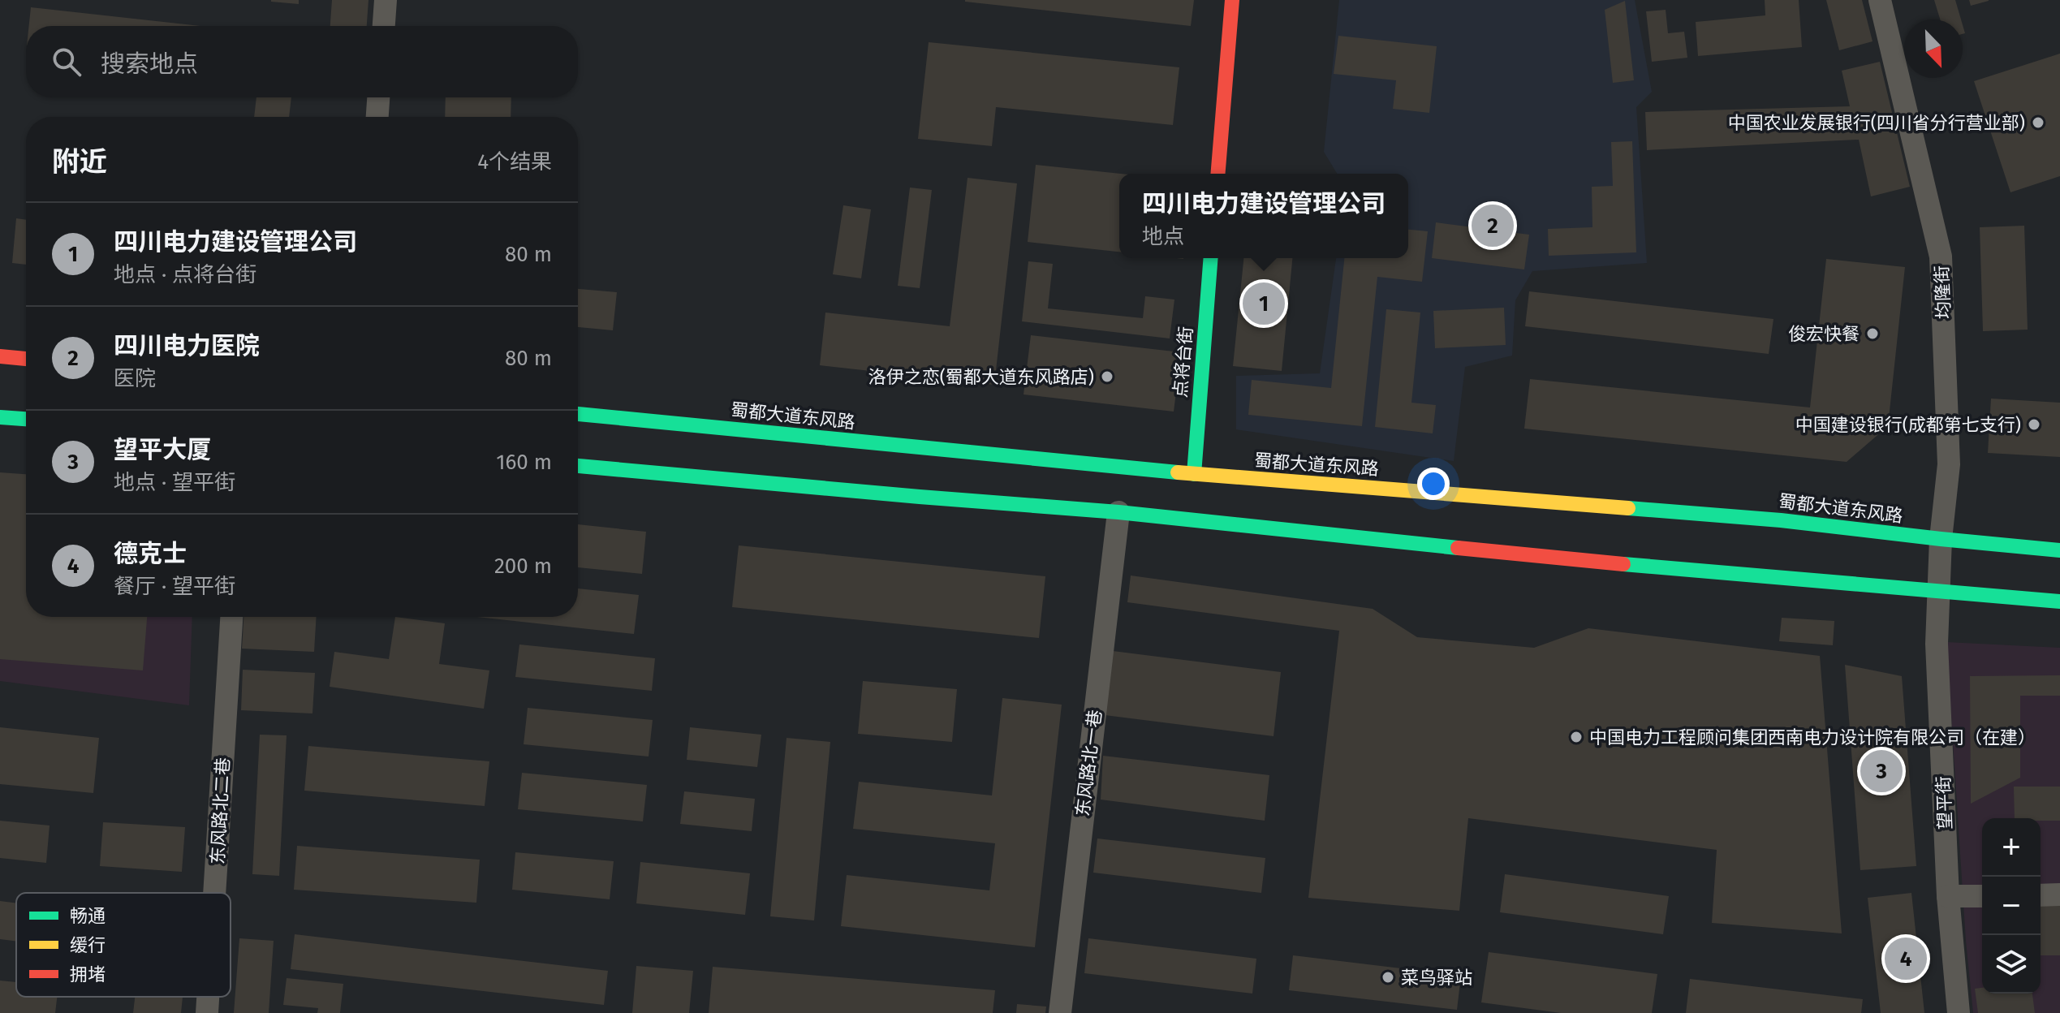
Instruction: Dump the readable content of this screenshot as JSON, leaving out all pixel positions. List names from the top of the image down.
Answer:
{
  "streets": {
    "main road": ["点将台街", "蜀都大道东风路"],
    "street": [
      "均隆街",
      "东风路北一巷",
      "望平街",
      "东风路北二巷"
    ]
  },
  "crossings": [
    ["均隆街", "蜀都大道东风路"],
    ["均隆街", "望平街"],
    ["点将台街", "蜀都大道东风路"]
  ],
  "places": [
    "中国农业发展银行(四川省分行营业部)",
    "俊宏快餐",
    "洛伊之恋(蜀都大道东风路店)",
    "中国建设银行(成都第七支行)",
    "中国电力工程顾问集团西南电力设计院有限公司（在建）",
    "菜鸟驿站"
  ],
  "legend": ["畅通", "缓行", "拥堵"],
  "north": "bottom right",
  "page": {
    "search": "搜索地点",
    "heading": ["附近", "4个结果"],
    "popup": ["四川电力建设管理公司", "地点"],
    "pins": [
      "2",
      "1",
      "3",
      "4"
    ],
    "list": [
      {
        "mark": "1",
        "name": "四川电力建设管理公司",
        "note": "地点 · 点将台街",
        "value": "80 m"
      },
      {
        "mark": "2",
        "name": "四川电力医院",
        "note": "医院",
        "value": "80 m"
      },
      {
        "mark": "3",
        "name": "望平大厦",
        "note": "地点 · 望平街",
        "value": "160 m"
      },
      {
        "mark": "4",
        "name": "德克士",
        "note": "餐厅 · 望平街",
        "value": "200 m"
      }
    ],
    "map_buttons": ["+", "−"]
  }
}
